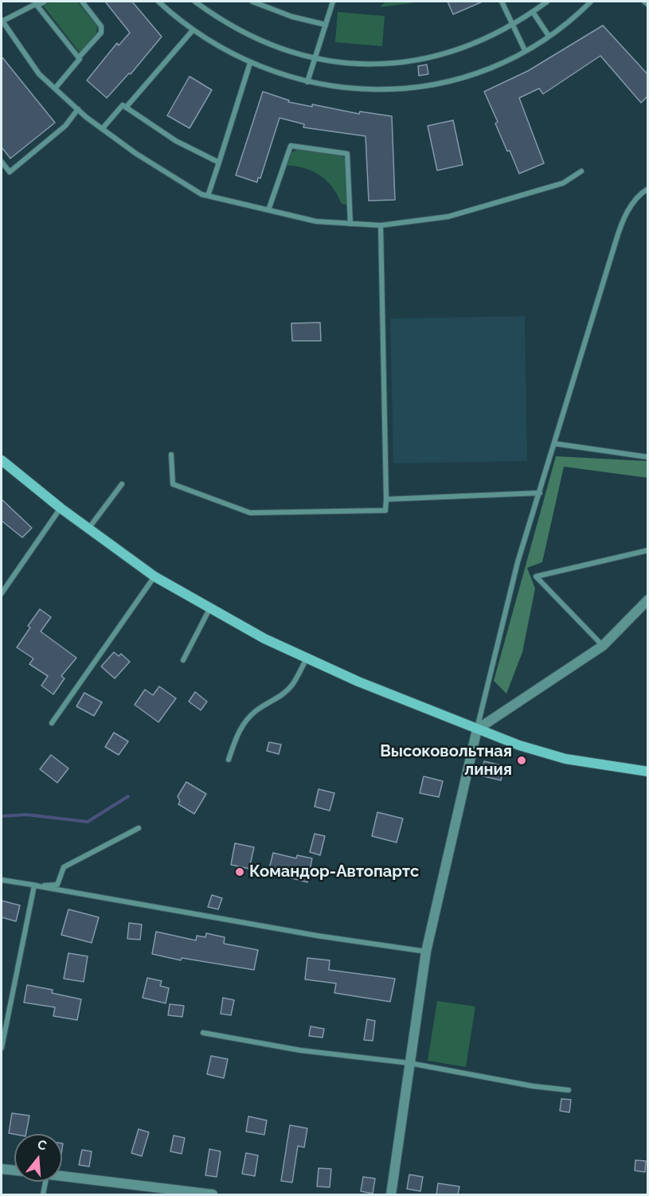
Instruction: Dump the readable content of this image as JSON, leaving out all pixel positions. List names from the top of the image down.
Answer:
{
  "places": ["Высоковольтная линия", "Командор-Автопартс"],
  "north": "top"
}
